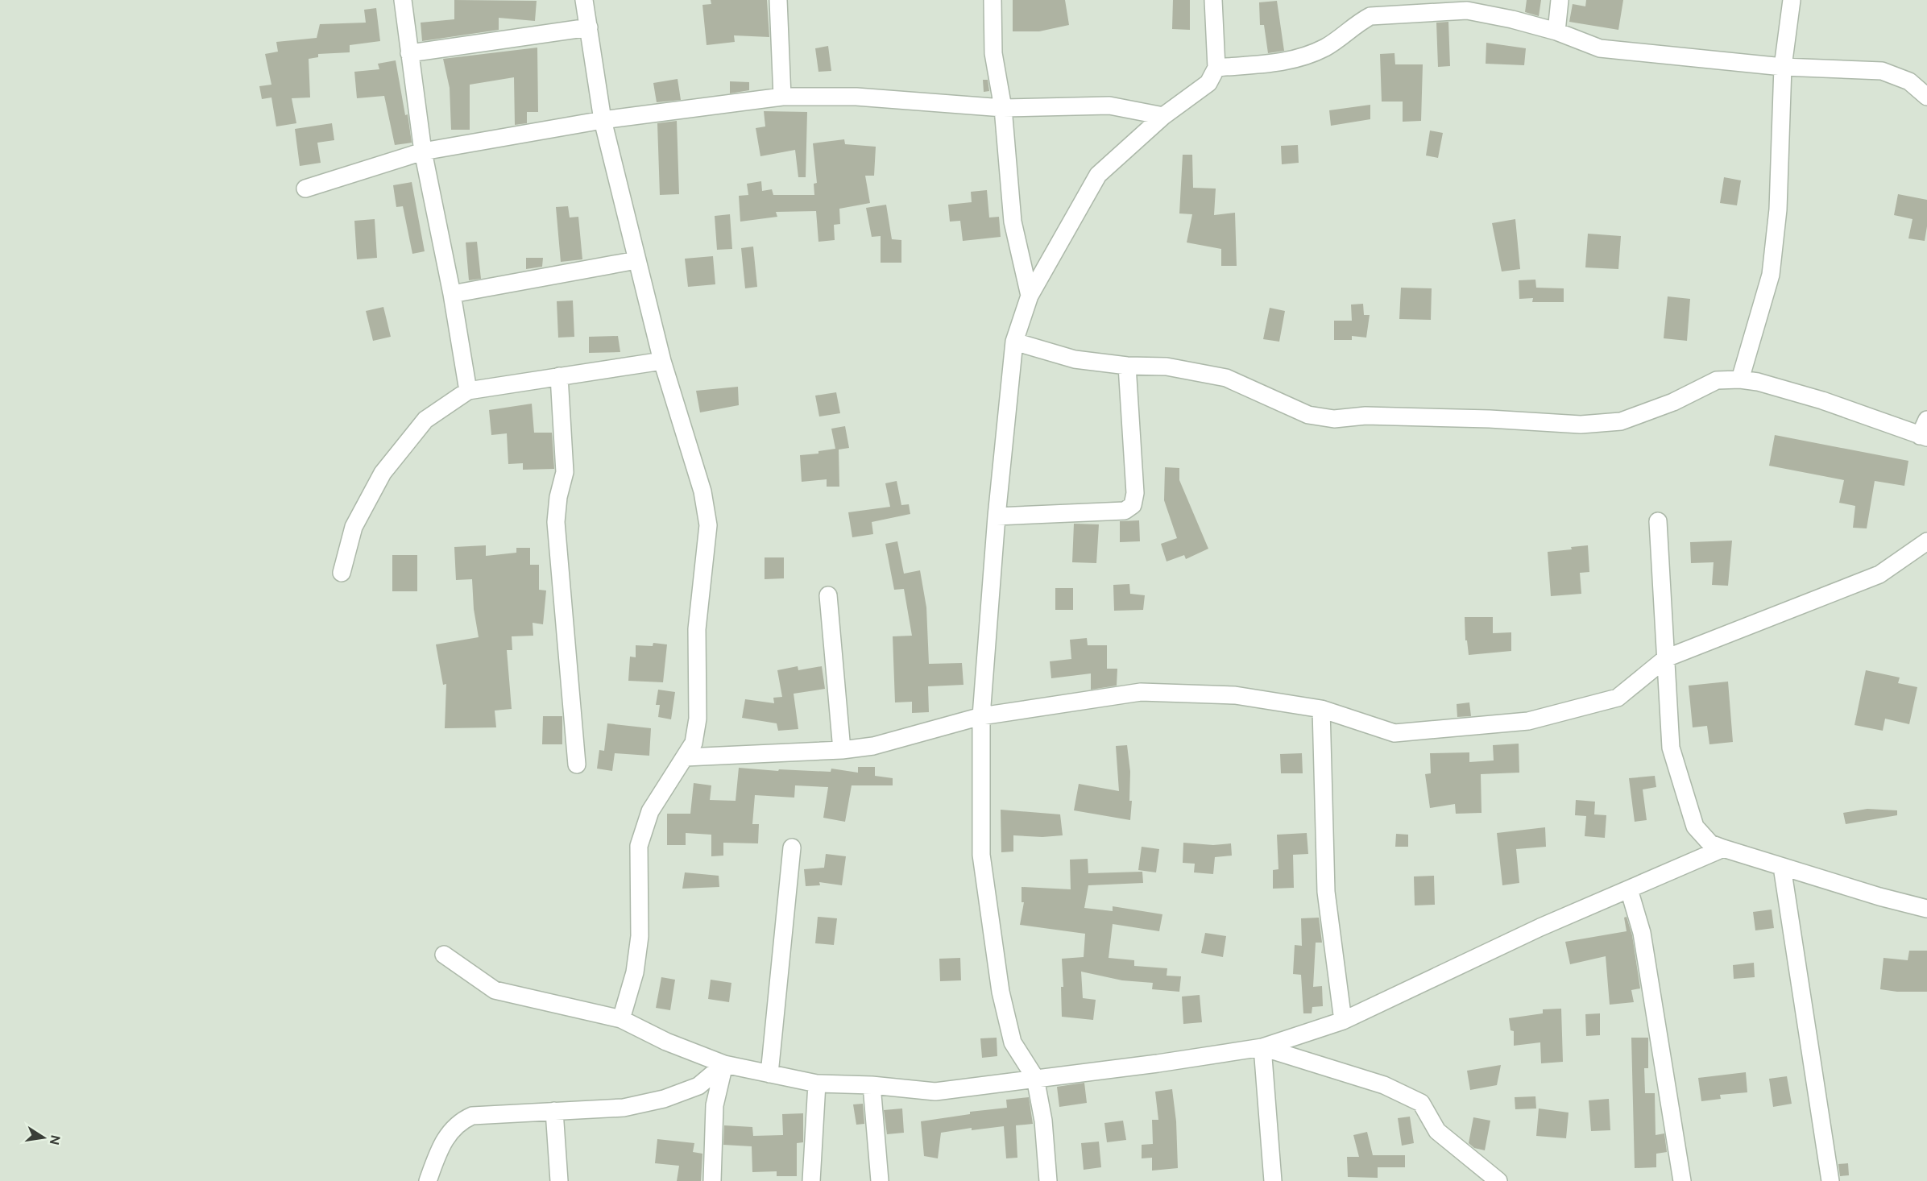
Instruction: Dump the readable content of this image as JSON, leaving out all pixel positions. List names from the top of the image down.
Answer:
{
  "north": "right"
}
